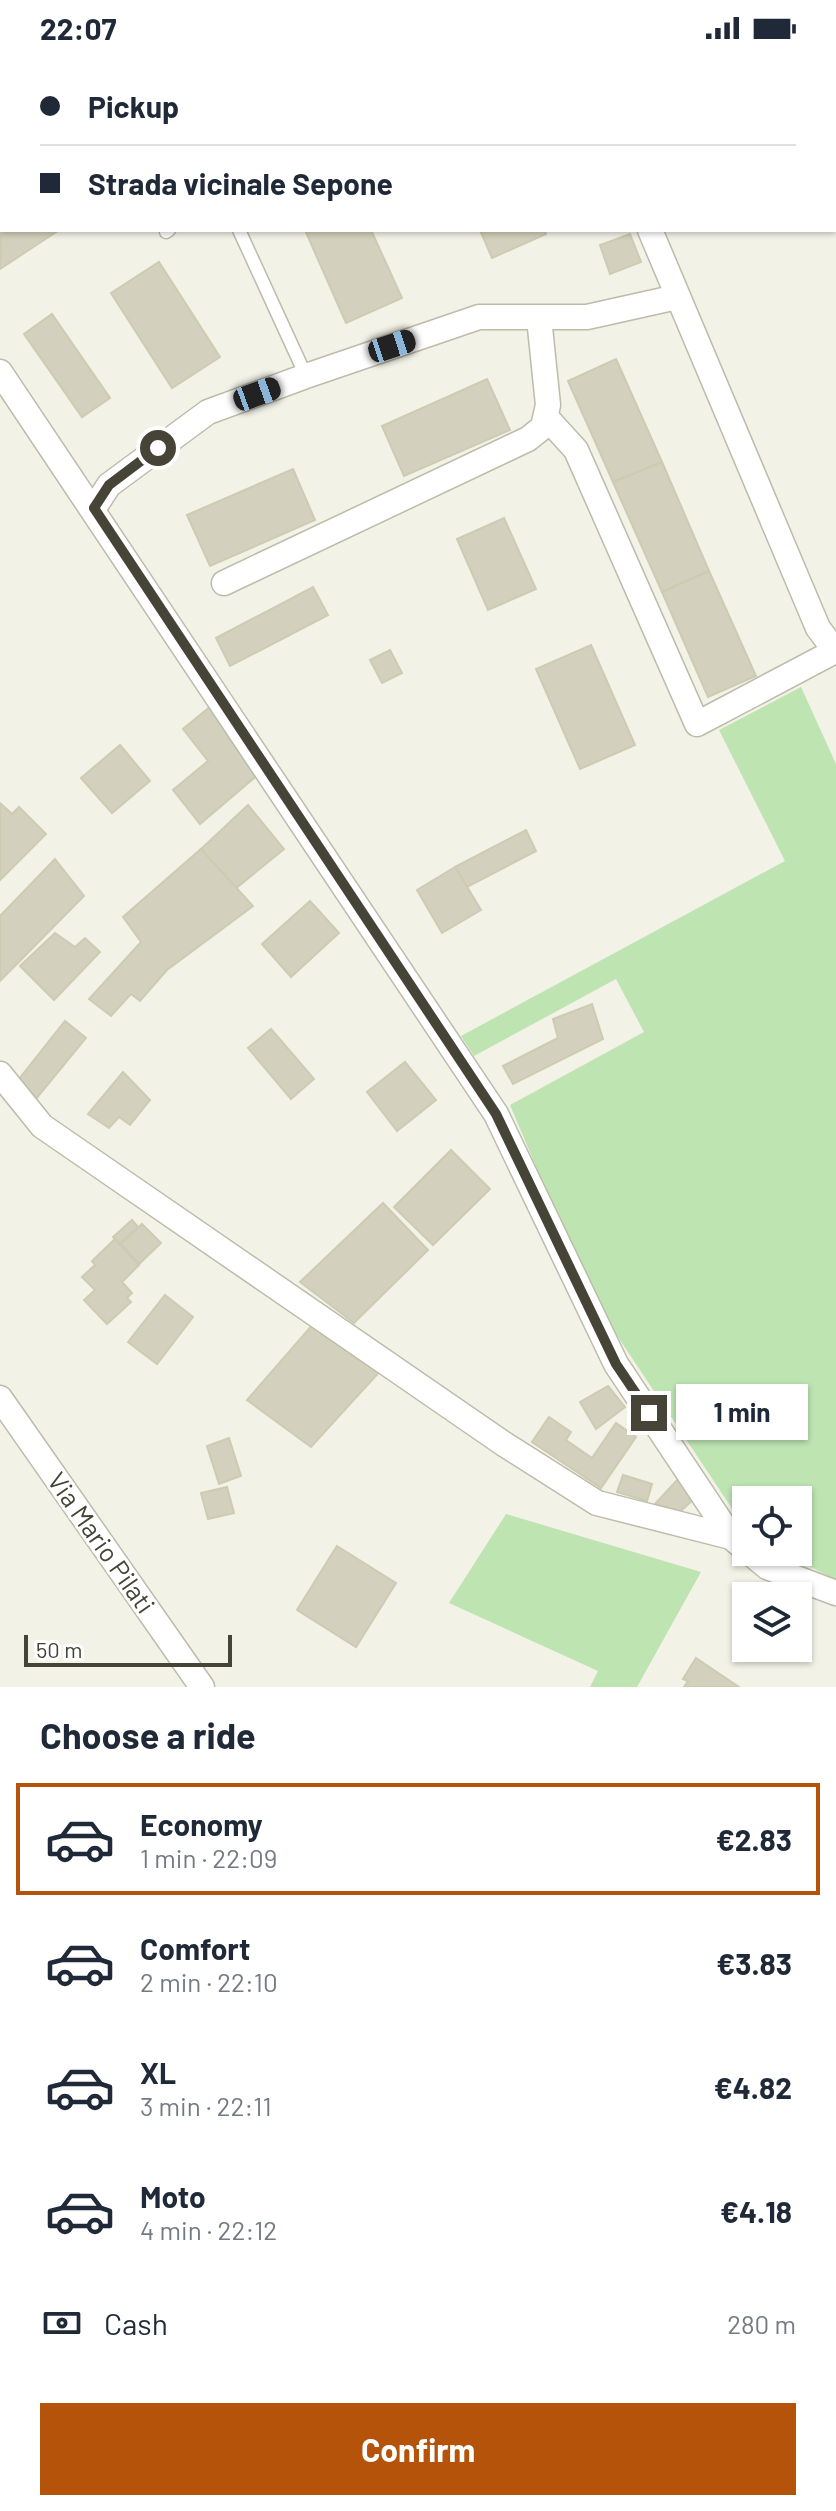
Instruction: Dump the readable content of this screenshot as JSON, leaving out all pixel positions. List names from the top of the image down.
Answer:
{
  "streets": {
    "street": ["Via Mario Pilati"]
  },
  "scale_bar": "50 m",
  "page": {
    "status": "22:07",
    "banner": ["Pickup", "Strada vicinale Sepone"],
    "bubble": "1 min",
    "scale": "50 m",
    "heading": "Choose a ride",
    "list": [
      {
        "name": "Economy",
        "note": "1 min · 22:09",
        "value": "€2.83"
      },
      {
        "name": "Comfort",
        "note": "2 min · 22:10",
        "value": "€3.83"
      },
      {
        "name": "XL",
        "note": "3 min · 22:11",
        "value": "€4.82"
      },
      {
        "name": "Moto",
        "note": "4 min · 22:12",
        "value": "€4.18"
      }
    ],
    "pay": ["Cash", "280 m"],
    "buttons": "Confirm"
  }
}
